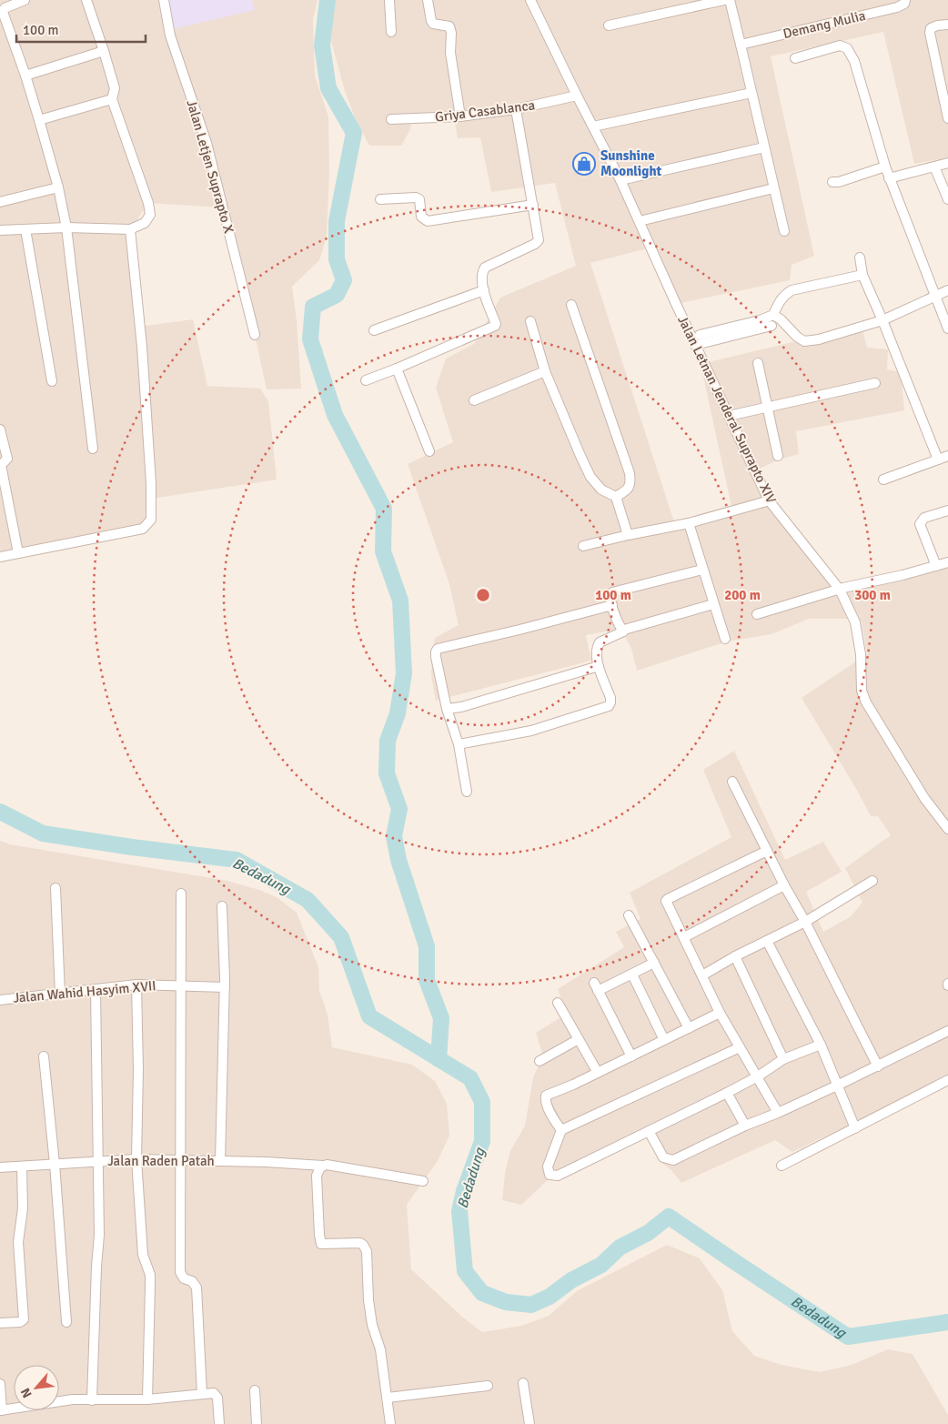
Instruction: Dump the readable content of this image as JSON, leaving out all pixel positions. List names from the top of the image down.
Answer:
{
  "streets": {
    "street": [
      "Demang Mulia",
      "Griya Casablanca",
      "Jalan Letjen Suprapto X",
      "Jalan Letnan Jenderal Suprapto XIV",
      "Jalan Wahid Hasyim XVII",
      "Jalan Raden Patah"
    ]
  },
  "crossings": [
    ["Griya Casablanca", "Jalan Letnan Jenderal Suprapto XIV"]
  ],
  "water": ["Bedadung"],
  "places": {
    "shop": ["Sunshine Moonlight"]
  },
  "scale_bar": "100 m",
  "north": "bottom left",
  "rings": ["100 m", "200 m", "300 m"]
}
